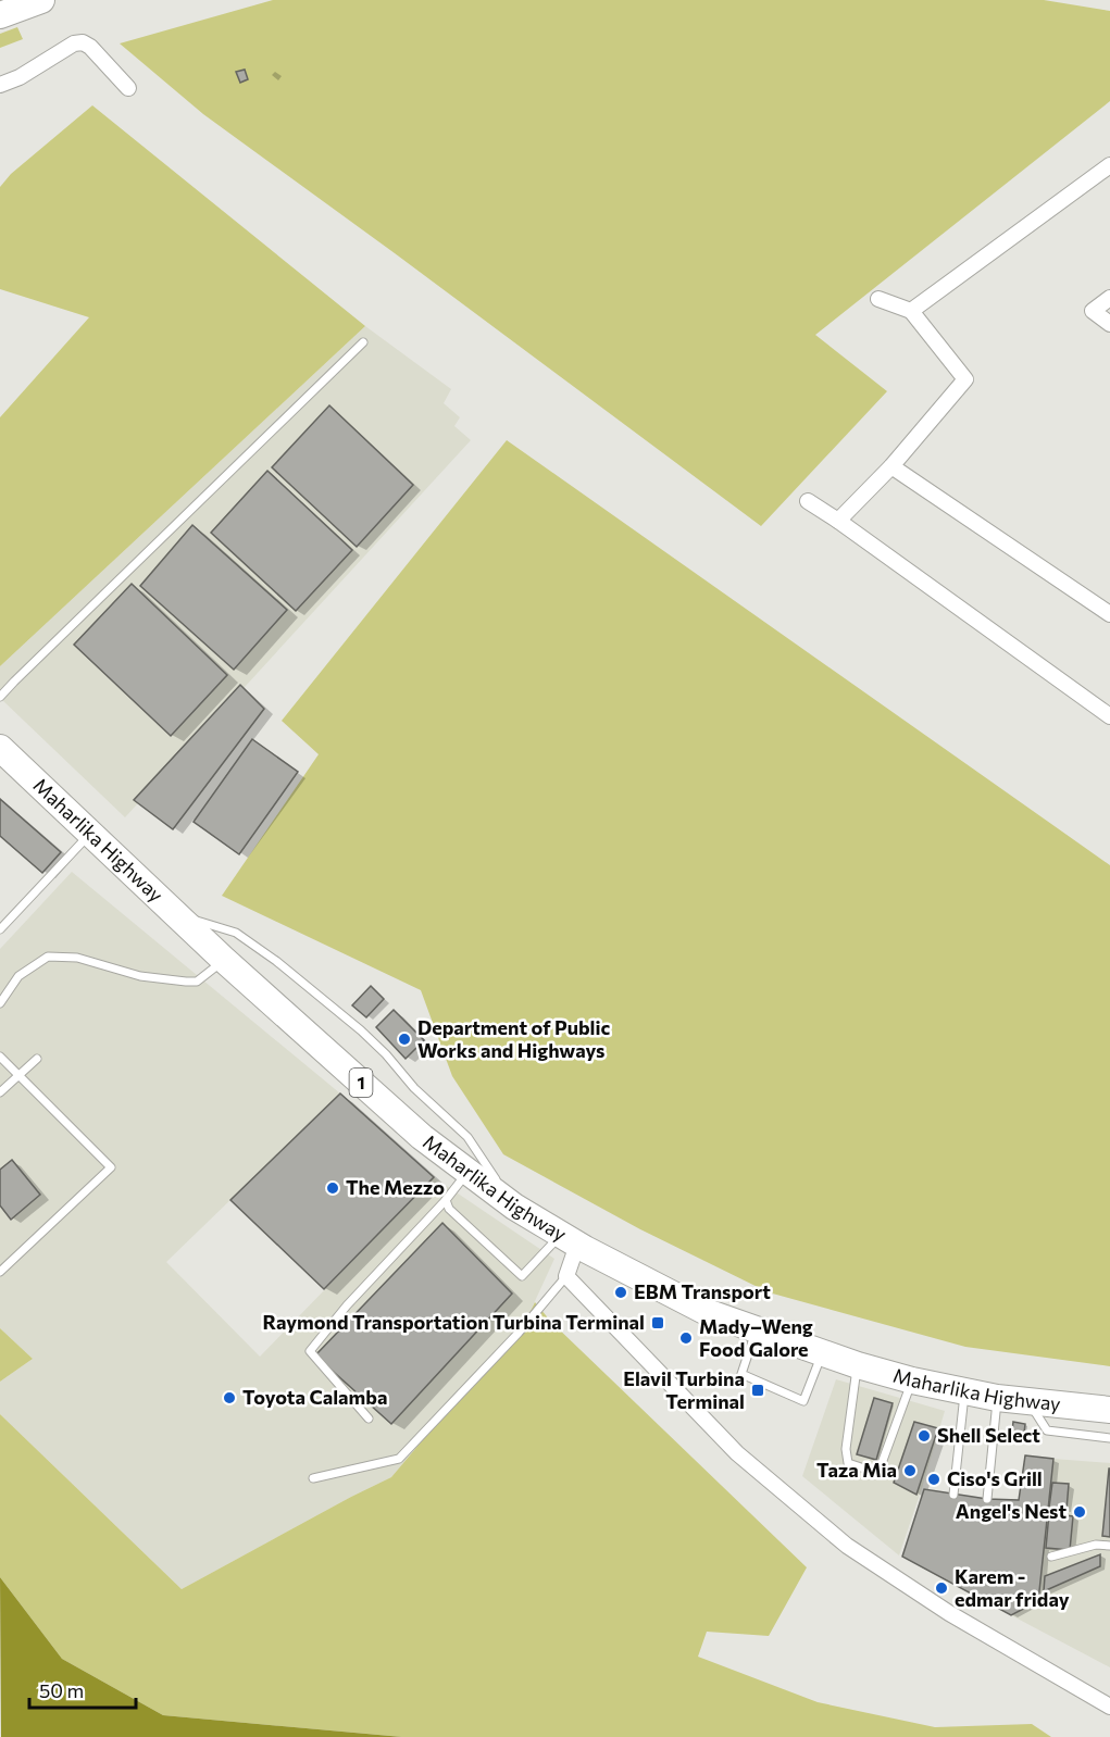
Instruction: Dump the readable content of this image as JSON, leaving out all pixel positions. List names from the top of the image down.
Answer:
{
  "streets": {
    "highway": ["Maharlika Highway", "1"]
  },
  "places": {
    "other": [
      "Department of Public Works and Highways",
      "The Mezzo",
      "EBM Transport",
      "Mady–Weng Food Galore",
      "Toyota Calamba",
      "Shell Select",
      "Taza Mia",
      "Ciso's Grill",
      "Angel's Nest",
      "Karem - edmar friday"
    ],
    "transit": ["Raymond Transportation Turbina Terminal", "Elavil Turbina Terminal"]
  },
  "scale_bar": "50 m"
}
